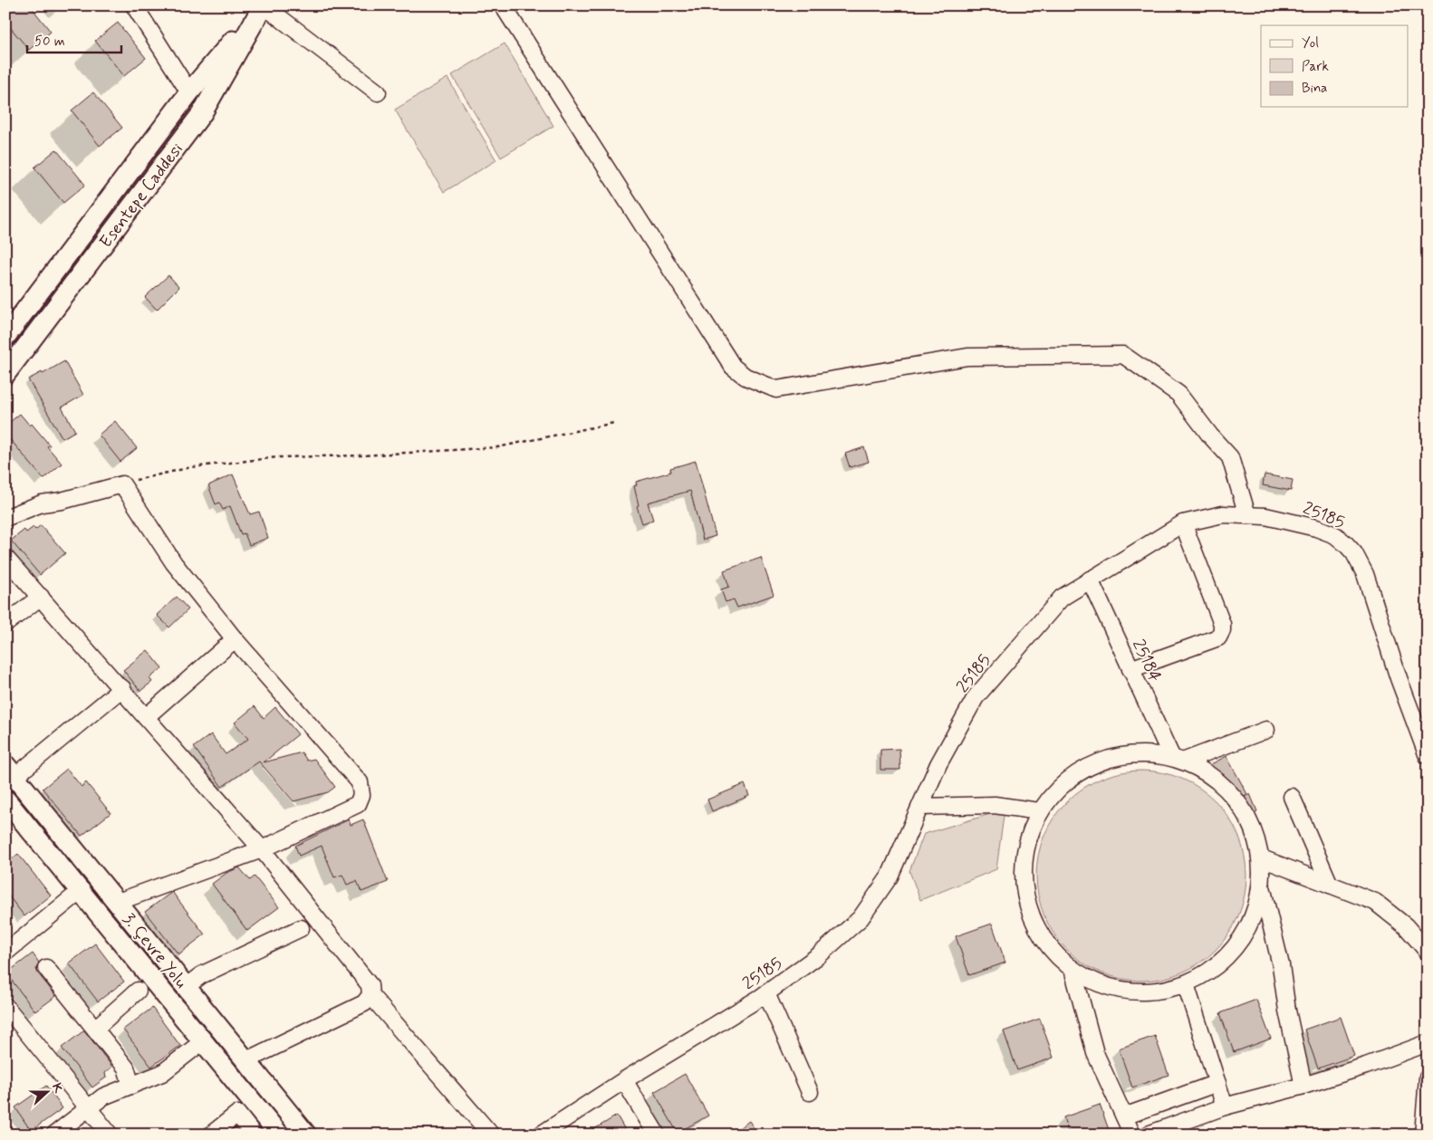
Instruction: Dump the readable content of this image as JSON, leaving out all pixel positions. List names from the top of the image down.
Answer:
{
  "streets": {
    "main road": ["Esentepe Caddesi", "3. Çevre Yolu"],
    "street": ["25185", "25184"]
  },
  "crossings": [
    ["25185", "25184"]
  ],
  "legend": ["Yol", "Park", "Bina"],
  "scale_bar": "50 m",
  "north": "right"
}
